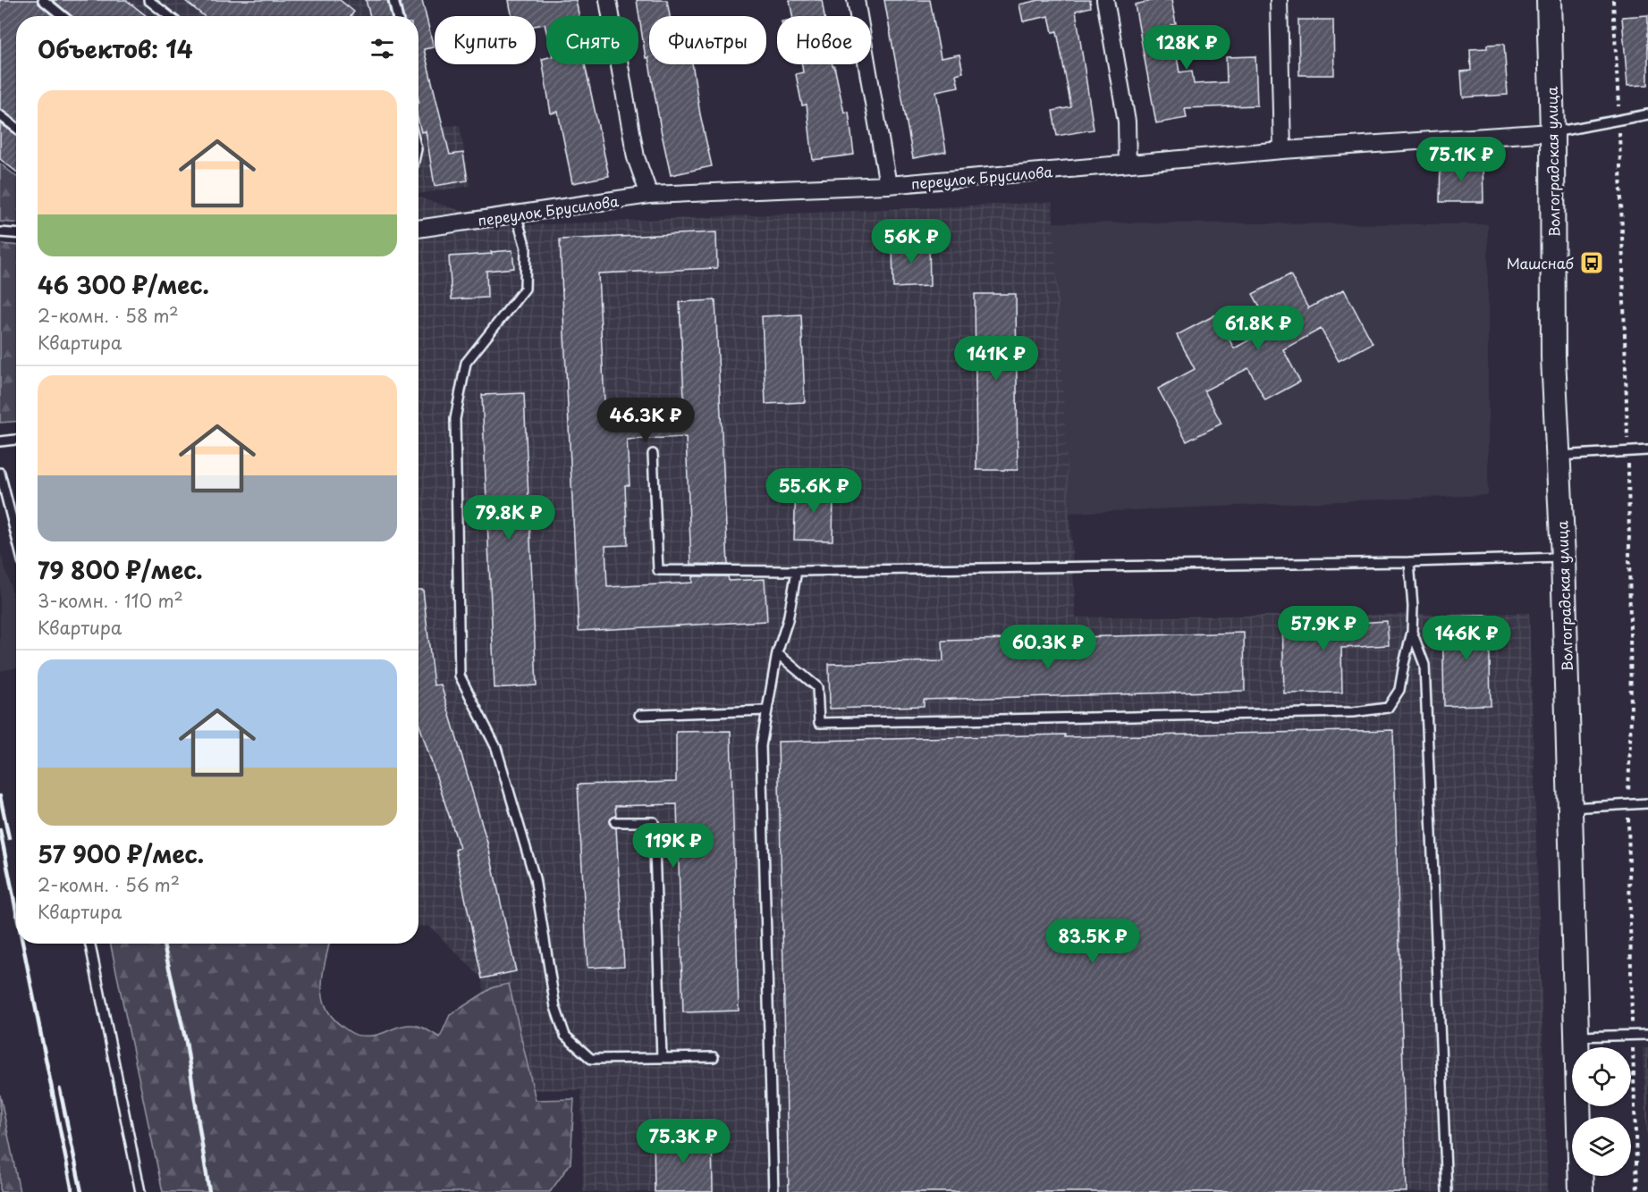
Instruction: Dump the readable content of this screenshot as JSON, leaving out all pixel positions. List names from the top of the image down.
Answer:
{
  "streets": {
    "main road": ["Волгоградская улица"],
    "street": ["переулок Брусилова"]
  },
  "crossings": [
    ["Волгоградская улица", "переулок Брусилова"]
  ],
  "places": {
    "bus stop": ["Машснаб"]
  },
  "page": {
    "chip": [
      "Купить",
      "Снять",
      "Фильтры",
      "Новое"
    ],
    "heading": "Объектов: 14",
    "price": [
      "128K ₽",
      "75.1K ₽",
      "56K ₽",
      "61.8K ₽",
      "141K ₽",
      "46.3K ₽",
      "55.6K ₽",
      "79.8K ₽",
      "57.9K ₽",
      "146K ₽",
      "60.3K ₽",
      "119K ₽",
      "83.5K ₽",
      "75.3K ₽"
    ],
    "list": [
      {
        "name": "46 300 ₽/мес.",
        "note": "2-комн. · 58 m² · Квартира"
      },
      {
        "name": "79 800 ₽/мес.",
        "note": "3-комн. · 110 m² · Квартира"
      },
      {
        "name": "57 900 ₽/мес.",
        "note": "2-комн. · 56 m² · Квартира"
      }
    ]
  }
}
